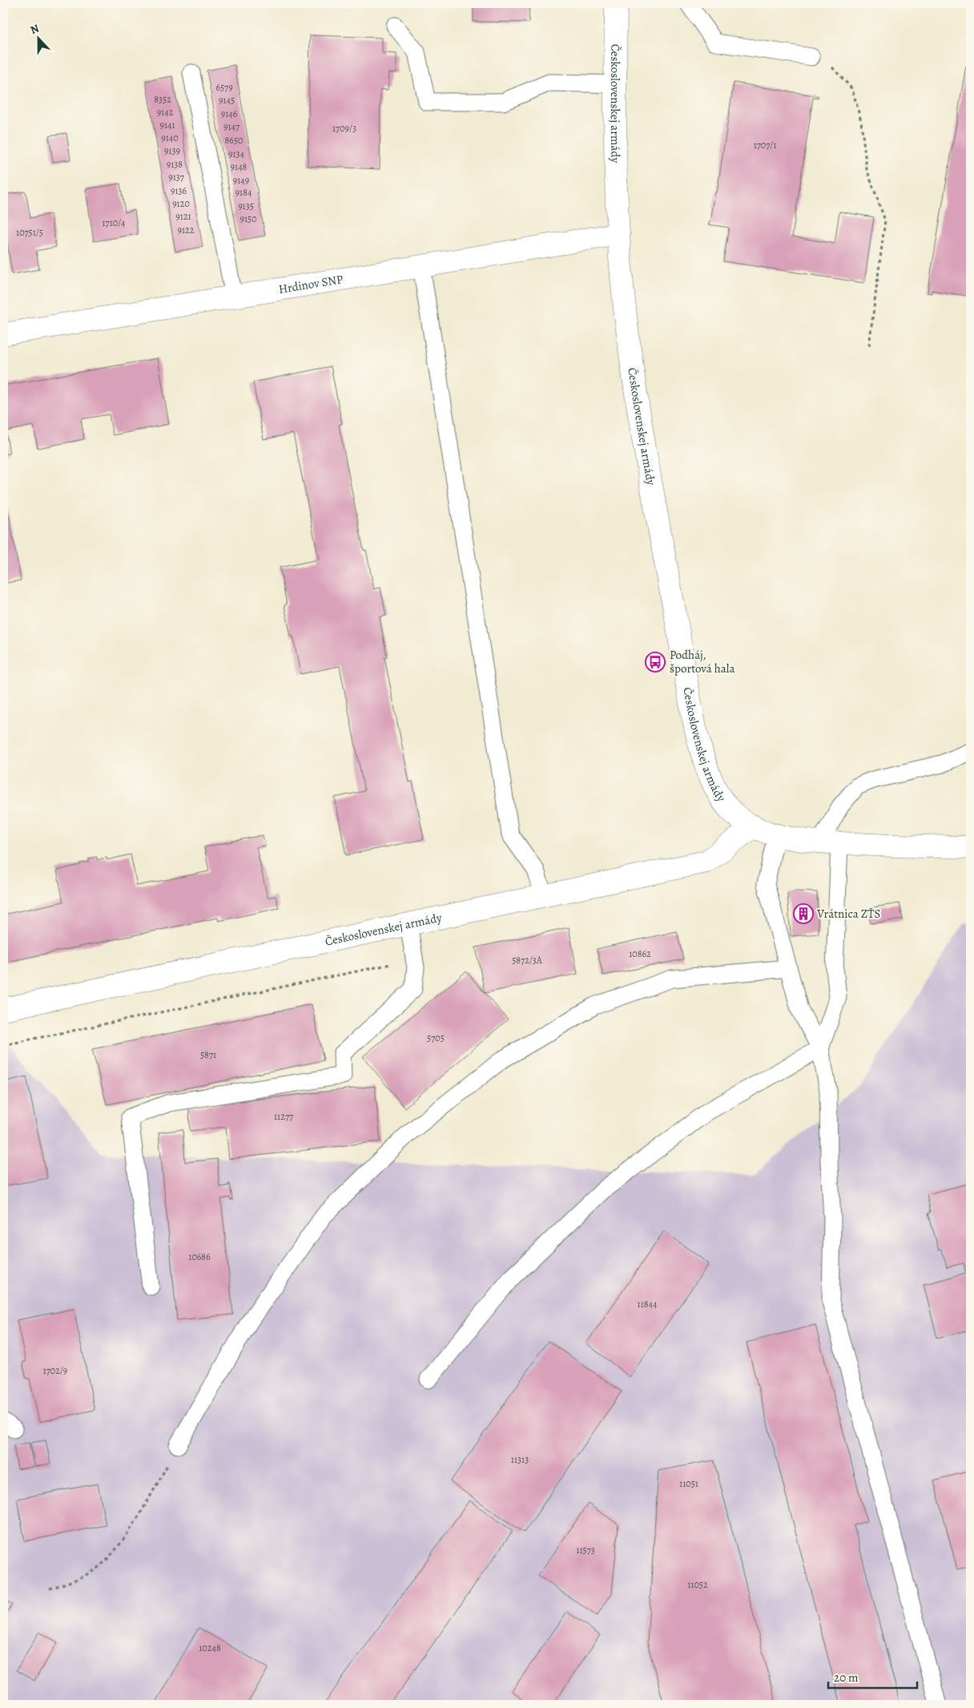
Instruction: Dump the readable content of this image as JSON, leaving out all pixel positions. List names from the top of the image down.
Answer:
{
  "streets": {
    "street": ["Československej armády", "Hrdinov SNP"]
  },
  "crossings": [
    ["Československej armády", "Hrdinov SNP"]
  ],
  "places": {
    "bus stop": ["Podháj, športová hala"],
    "building": ["Vrátnica ZŤS"]
  },
  "house_numbers": [
    "6579",
    "8352",
    "9145",
    "9142",
    "9146",
    "9141",
    "9147",
    "1709/3",
    "9140",
    "8650",
    "1707/1",
    "9139",
    "9134",
    "9138",
    "9148",
    "9137",
    "9149",
    "9136",
    "9184",
    "9120",
    "9135",
    "9121",
    "9150",
    "1710/4",
    "9122",
    "10751/5",
    "10862",
    "5872/3A",
    "5705",
    "5871",
    "11277",
    "10686",
    "11844",
    "1702/9",
    "11313",
    "11051",
    "11573",
    "11052",
    "10248"
  ],
  "scale_bar": "20 m",
  "north": "top"
}
